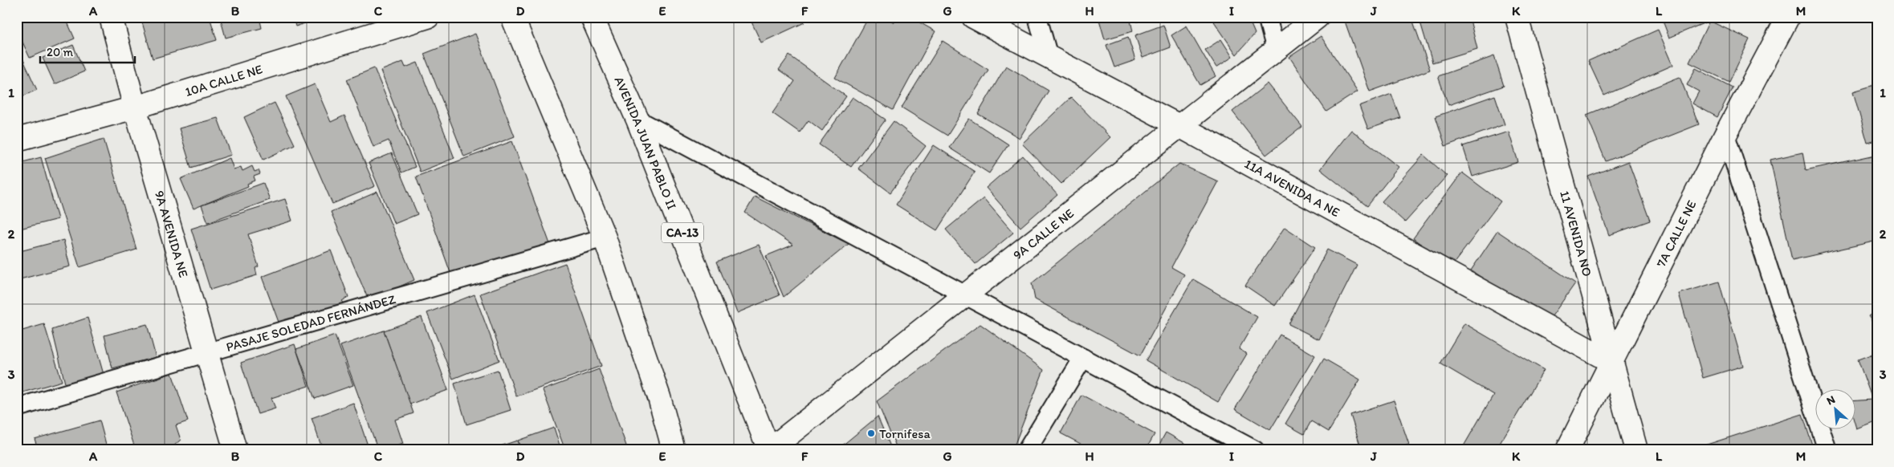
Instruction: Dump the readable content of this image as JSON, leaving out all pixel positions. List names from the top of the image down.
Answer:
{
  "streets": {
    "main road": [
      "10A CALLE NE",
      "AVENIDA JUAN PABLO II",
      "11A AVENIDA A NE",
      "CA-13",
      "9A CALLE NE",
      "7A CALLE NE",
      "11 AVENIDA NO",
      "9A AVENIDA NE"
    ],
    "lane": ["PASAJE SOLEDAD FERNÁNDEZ"]
  },
  "crossings": [
    ["10A CALLE NE", "9A AVENIDA NE"],
    ["AVENIDA JUAN PABLO II", "9A CALLE NE"],
    ["11A AVENIDA A NE", "9A CALLE NE"],
    ["11A AVENIDA A NE", "7A CALLE NE"],
    ["11A AVENIDA A NE", "11 AVENIDA NO"],
    ["7A CALLE NE", "11 AVENIDA NO"],
    ["9A AVENIDA NE", "PASAJE SOLEDAD FERNÁNDEZ"]
  ],
  "places": ["Tornifesa"],
  "scale_bar": "20 m",
  "north": "top left",
  "grid": {
    "columns": [
      "A",
      "B",
      "C",
      "D",
      "E",
      "F",
      "G",
      "H",
      "I",
      "J",
      "K",
      "L",
      "M"
    ],
    "rows": ["1", "2", "3"]
  }
}
